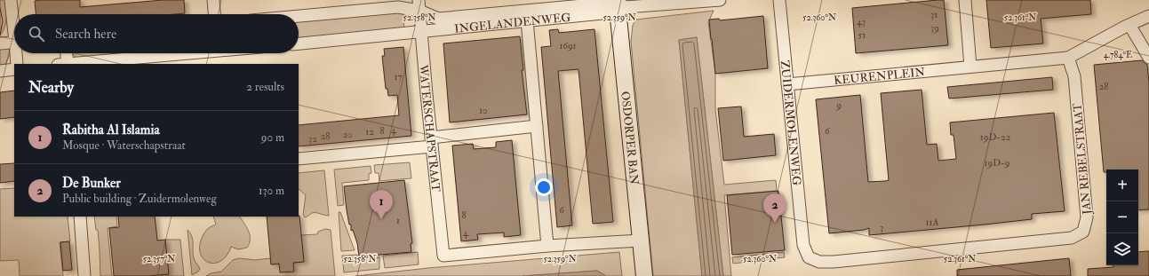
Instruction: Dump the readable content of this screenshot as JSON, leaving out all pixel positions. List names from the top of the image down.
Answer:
{
  "streets": {
    "street": [
      "INGELANDENWEG",
      "KEURENPLEIN",
      "ZUIDERMOLENWEG",
      "WATERSCHAPSTRAAT",
      "OSDORPER BAN",
      "JAN REBELSTRAAT"
    ]
  },
  "crossings": [
    ["INGELANDENWEG", "WATERSCHAPSTRAAT"],
    ["INGELANDENWEG", "OSDORPER BAN"],
    ["KEURENPLEIN", "ZUIDERMOLENWEG"],
    ["KEURENPLEIN", "JAN REBELSTRAAT"],
    ["ZUIDERMOLENWEG", "JAN REBELSTRAAT"]
  ],
  "house_numbers": [
    "31",
    "43",
    "39",
    "51",
    "1691",
    "17",
    "28",
    "9",
    "10",
    "4",
    "8",
    "6",
    "12",
    "20",
    "28",
    "19D-22",
    "32",
    "19D-9",
    "6",
    "8",
    "1",
    "11A",
    "3",
    "4"
  ],
  "page": {
    "search": "Search here",
    "heading": ["Nearby", "2 results"],
    "list": [
      {
        "mark": "1",
        "name": "Rabitha Al Islamia",
        "note": "Mosque · Waterschapstraat",
        "value": "90 m"
      },
      {
        "mark": "2",
        "name": "De Bunker",
        "note": "Public building · Zuidermolenweg",
        "value": "130 m"
      }
    ],
    "map_buttons": ["+", "−"],
    "pins": ["1", "2"]
  },
  "coordinates": [
    "52.358°N",
    "52.359°N",
    "52.360°N",
    "52.361°N",
    "4.784°E",
    "52.357°N"
  ]
}
